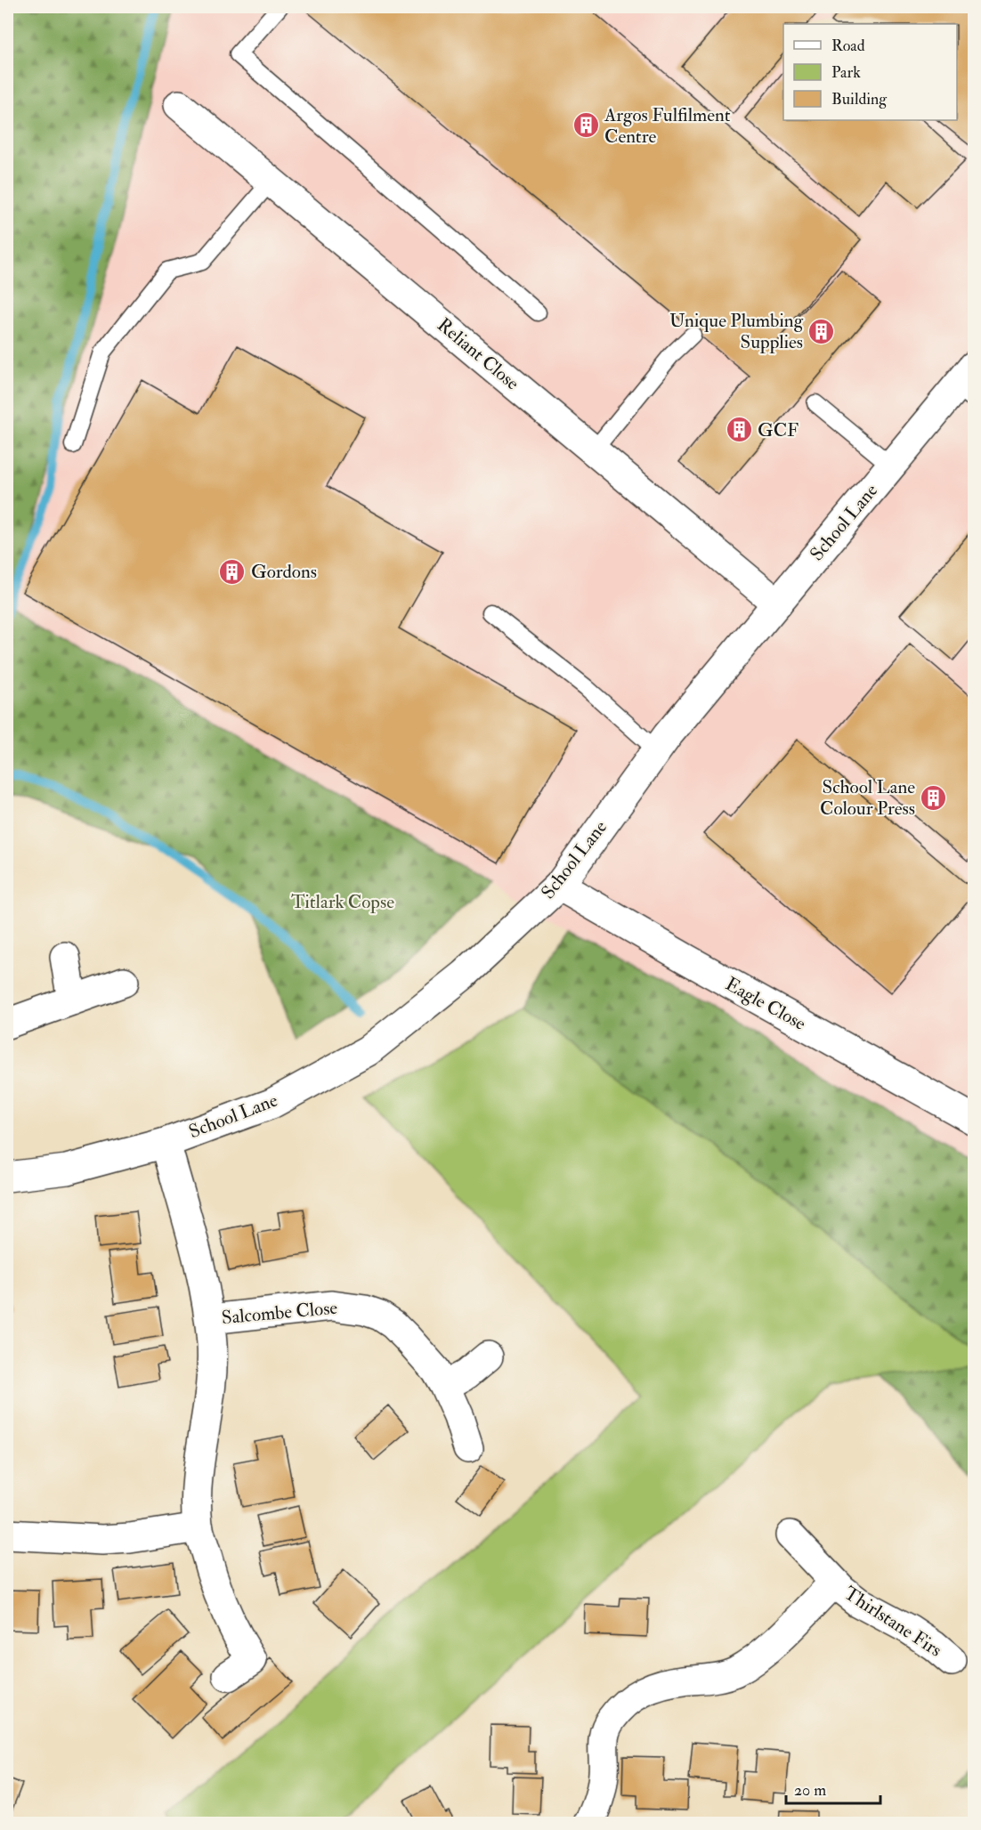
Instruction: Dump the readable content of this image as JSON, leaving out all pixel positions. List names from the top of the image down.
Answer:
{
  "streets": {
    "street": [
      "Reliant Close",
      "School Lane",
      "Eagle Close",
      "Salcombe Close",
      "Thirlstane Firs"
    ]
  },
  "crossings": [
    ["Reliant Close", "School Lane"],
    ["School Lane", "Eagle Close"],
    ["School Lane", "Salcombe Close"]
  ],
  "parks": ["Titlark Copse"],
  "places": {
    "building": [
      "Argos Fulfilment Centre",
      "Unique Plumbing Supplies",
      "GCF",
      "Gordons",
      "School Lane Colour Press"
    ]
  },
  "legend": ["Road", "Park", "Building"],
  "scale_bar": "20 m"
}
